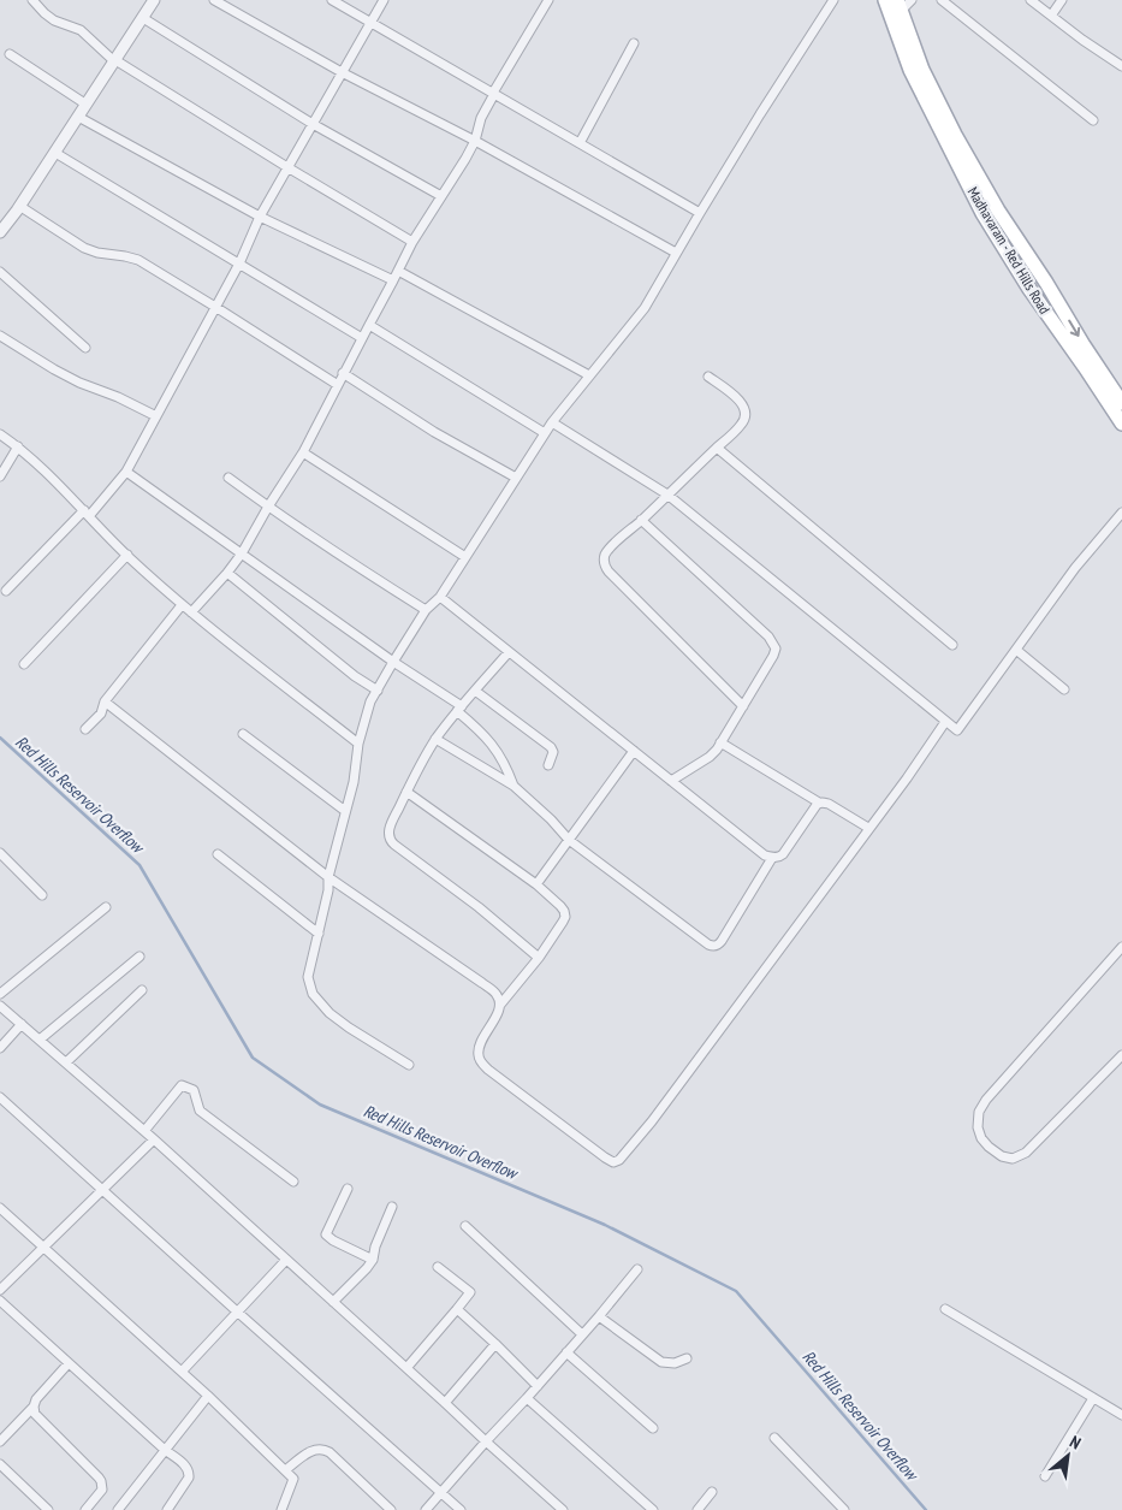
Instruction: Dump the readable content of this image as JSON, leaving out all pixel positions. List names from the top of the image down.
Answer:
{
  "streets": {
    "main road": ["Madhavaram - Red Hills Road"]
  },
  "water": ["Red Hills Reservoir Overflow"],
  "north": "top right"
}
